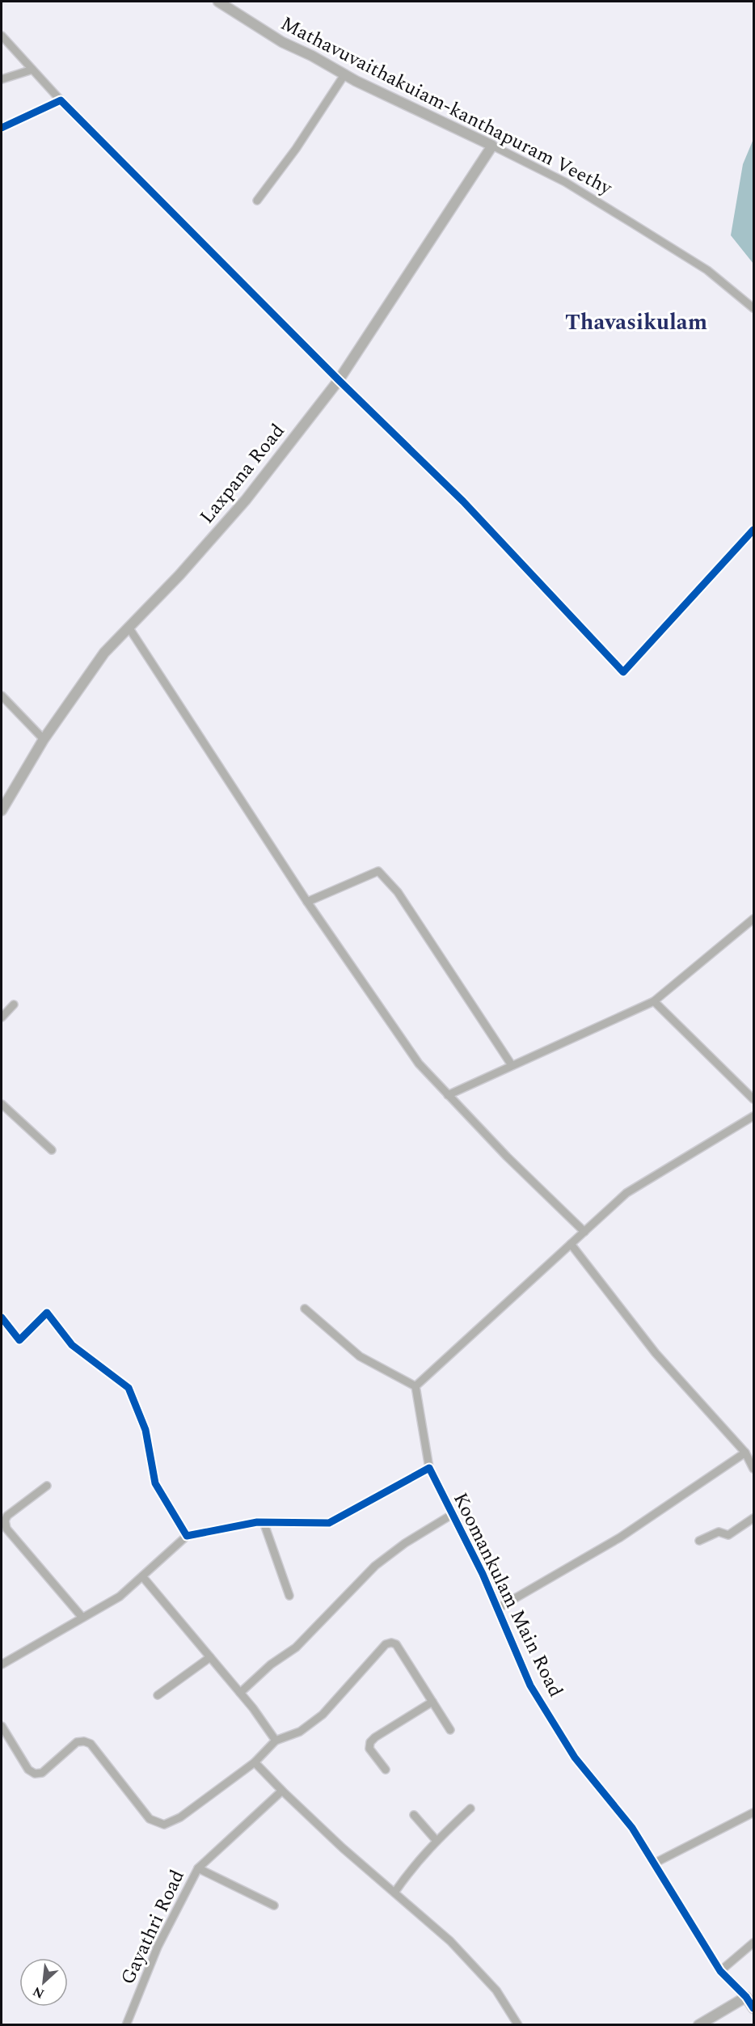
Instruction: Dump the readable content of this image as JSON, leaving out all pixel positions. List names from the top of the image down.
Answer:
{
  "streets": {
    "street": [
      "Mathavuvaithakuiam-kanthapuram Veethy",
      "Laxpana Road",
      "Koomankulam Main Road",
      "Gayathri Road"
    ]
  },
  "crossings": [
    ["Mathavuvaithakuiam-kanthapuram Veethy", "Laxpana Road"]
  ],
  "districts": ["Thavasikulam"],
  "north": "bottom left"
}
